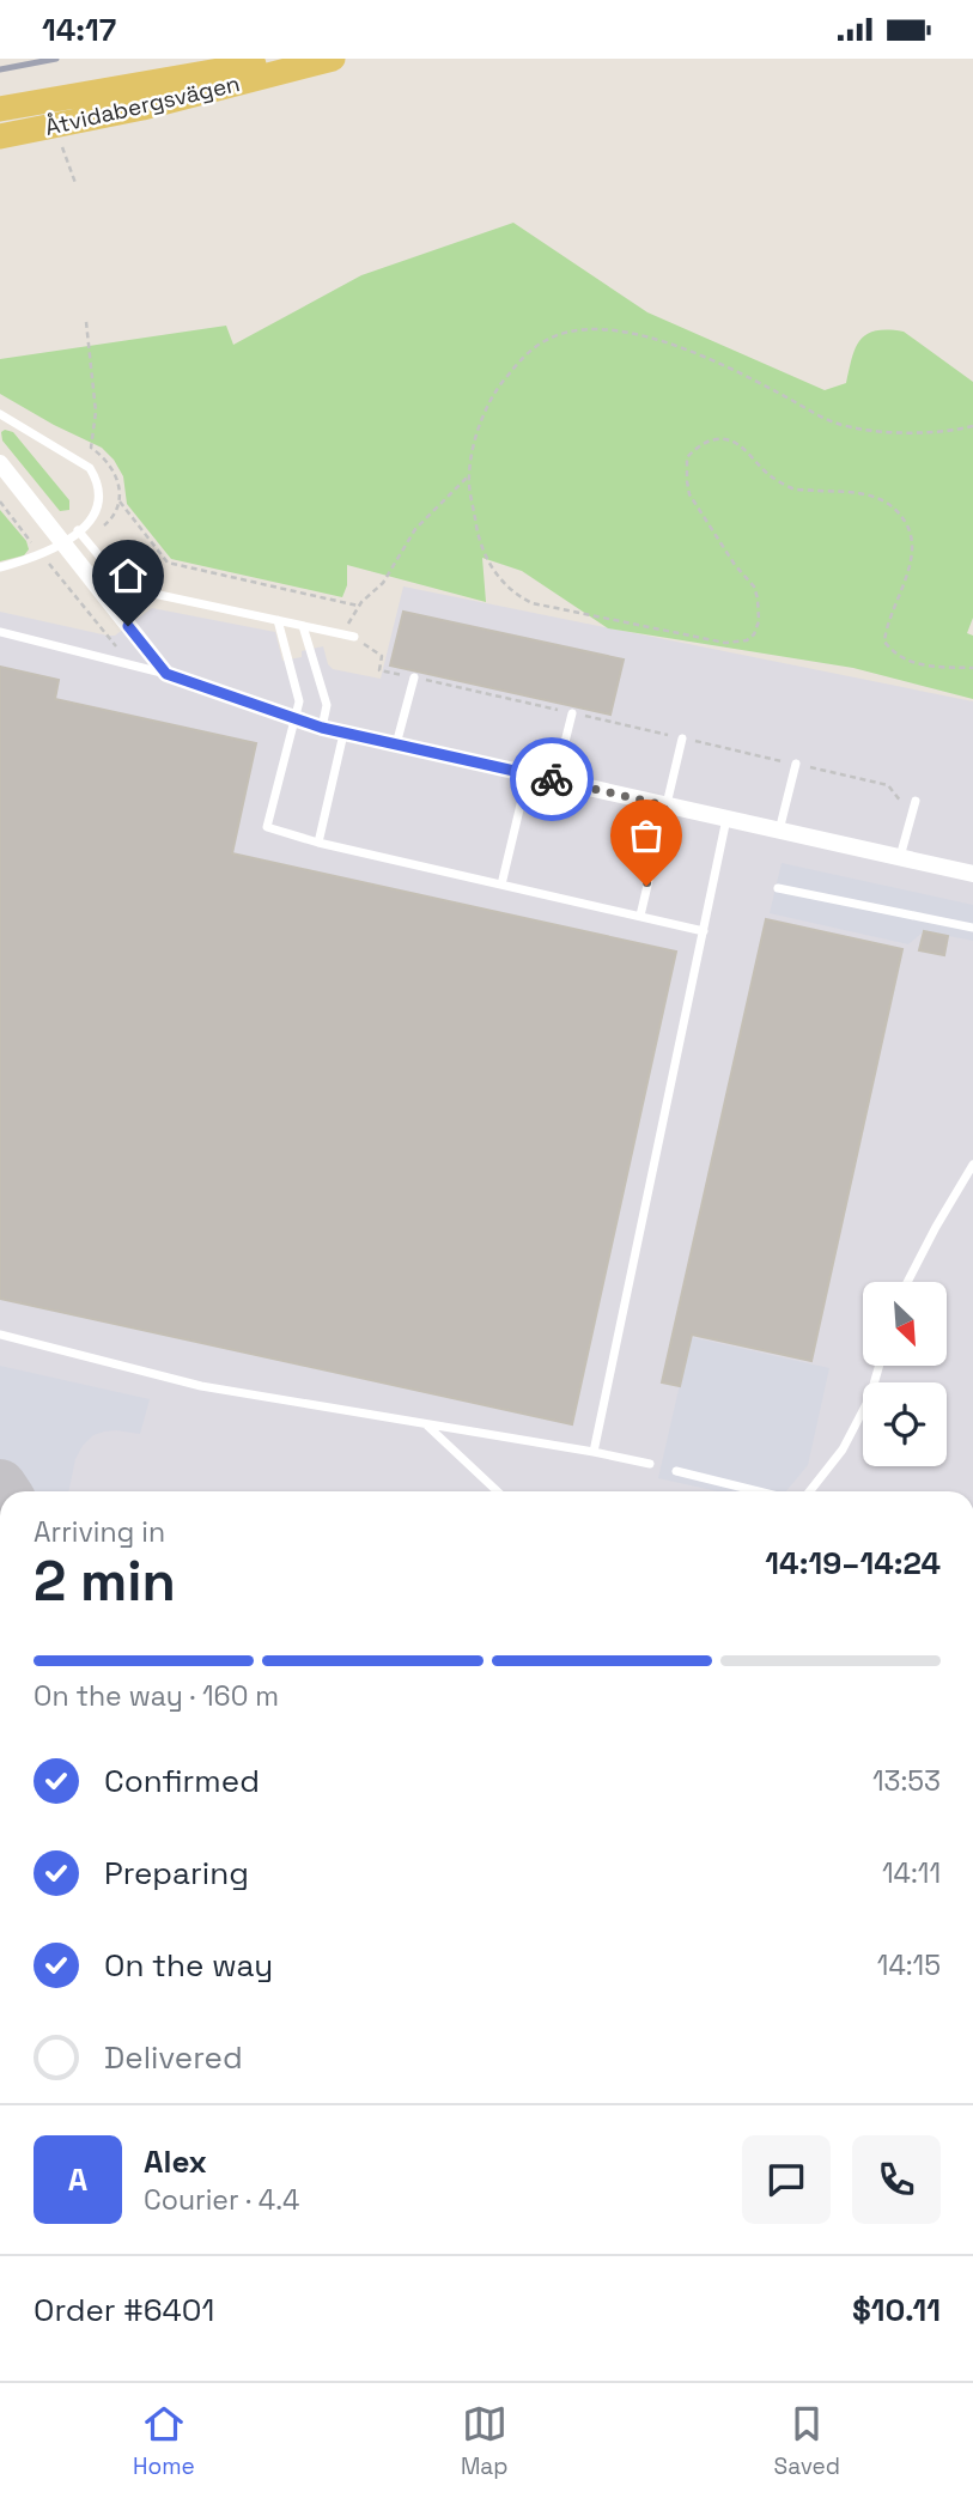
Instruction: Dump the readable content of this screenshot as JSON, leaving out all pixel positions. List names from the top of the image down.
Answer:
{
  "streets": {
    "main road": ["Åtvidabergsvägen"]
  },
  "north": "bottom right",
  "page": {
    "status": "14:17",
    "heading": ["2 min", "Arriving in", "14:19–14:24"],
    "panel": [
      "Alex",
      "Courier · 4.4",
      "Order #6401",
      "$10.11"
    ],
    "bar": "On the way · 160 m",
    "list": [
      ["Confirmed", "13:53"],
      ["Preparing", "14:11"],
      ["On the way", "14:15"],
      "Delivered"
    ],
    "round": "A",
    "tabs": ["Home", "Map", "Saved"]
  }
}
